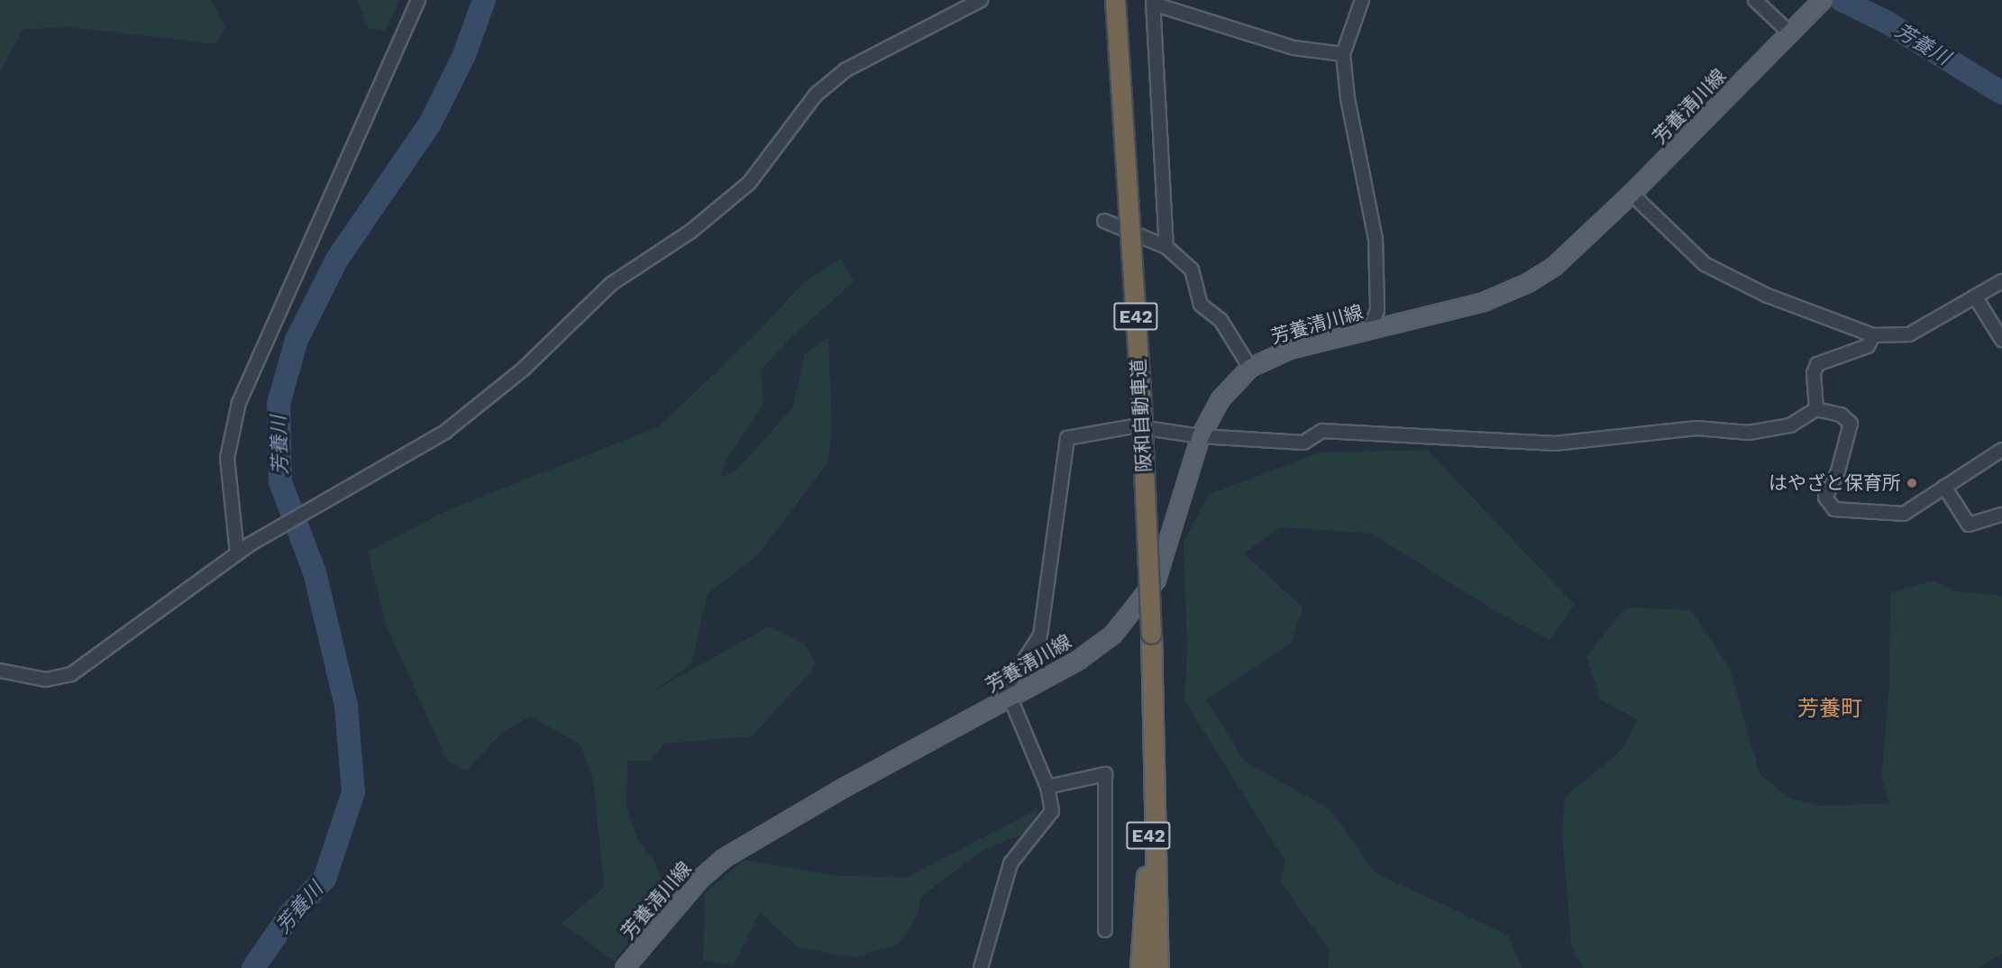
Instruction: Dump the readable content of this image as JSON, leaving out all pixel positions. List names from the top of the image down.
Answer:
{
  "streets": {
    "highway": ["E42", "阪和自動車道"],
    "main road": ["芳養清川線"]
  },
  "districts": ["芳養町"],
  "water": ["芳養川"],
  "places": ["はやざと保育所"]
}
